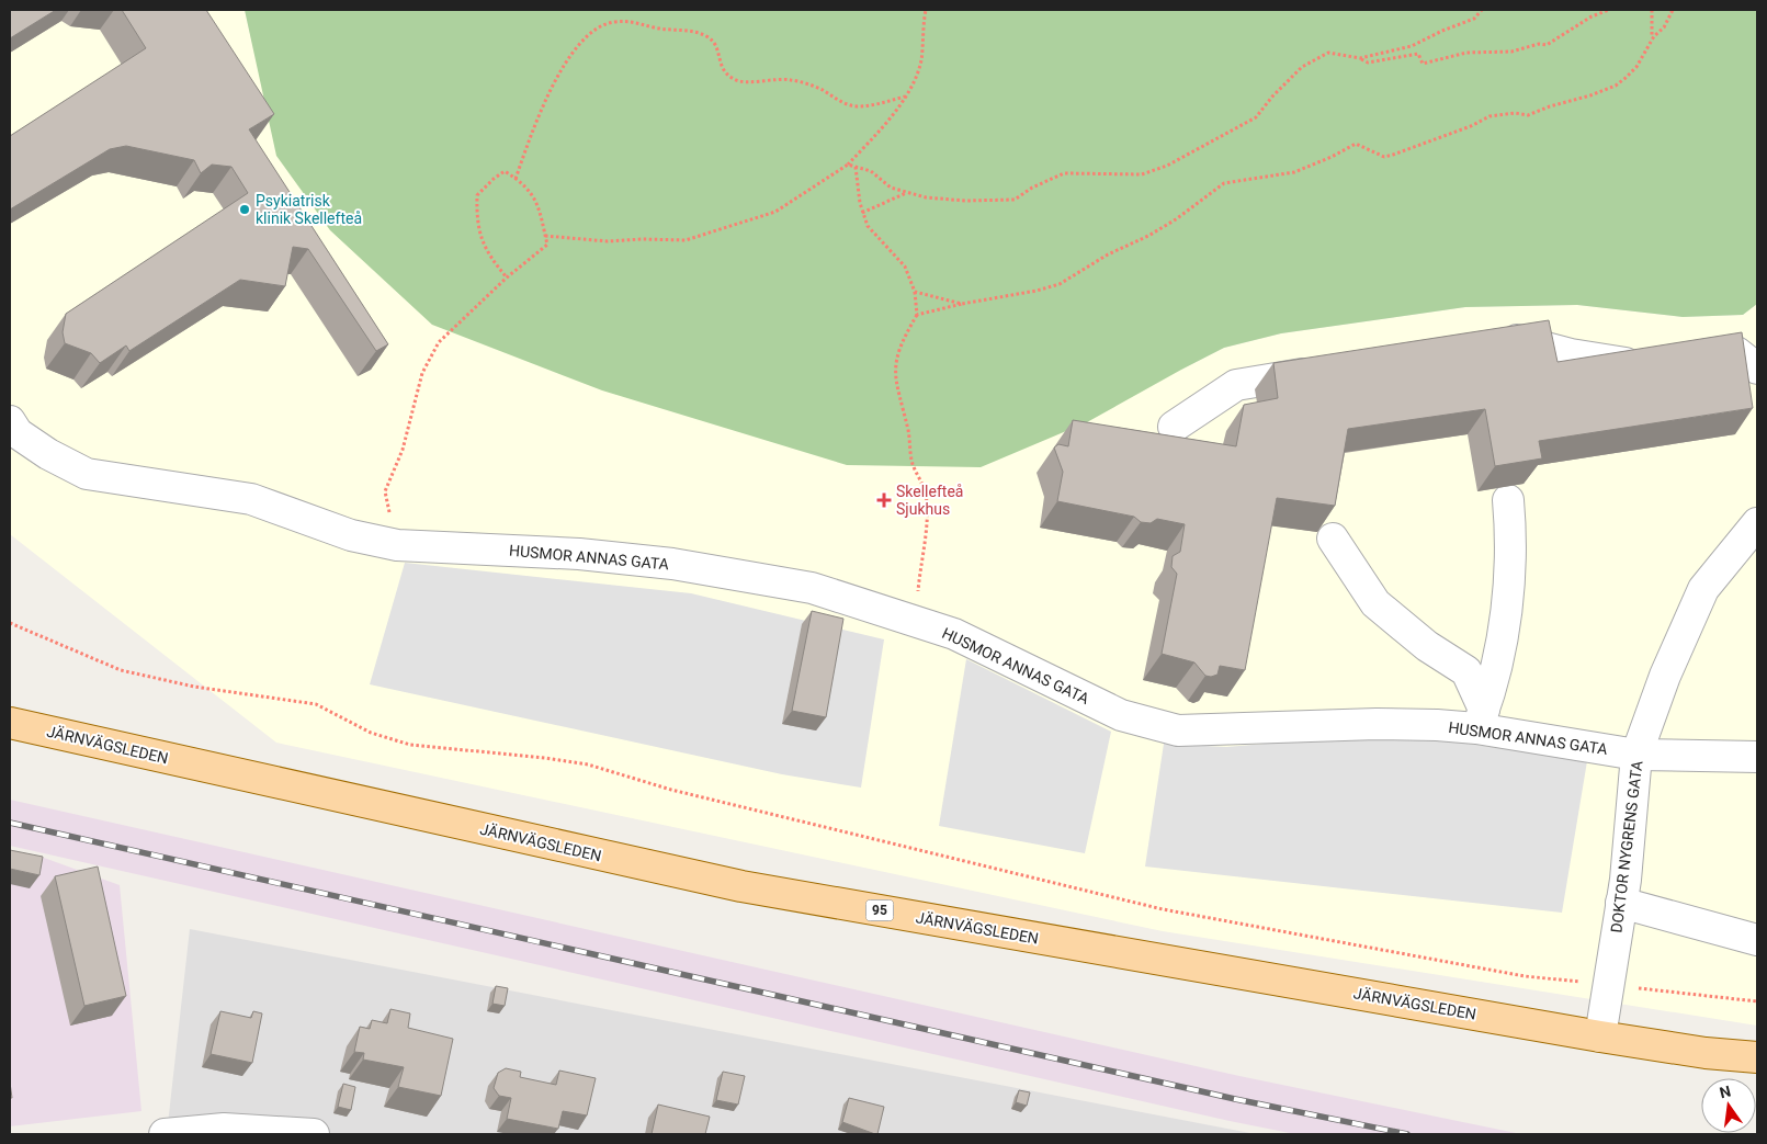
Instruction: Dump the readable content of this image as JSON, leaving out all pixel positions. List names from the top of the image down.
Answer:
{
  "streets": {
    "main road": ["JÄRNVÄGSLEDEN", "95"],
    "street": ["HUSMOR ANNAS GATA", "DOKTOR NYGRENS GATA"]
  },
  "crossings": [
    ["HUSMOR ANNAS GATA", "DOKTOR NYGRENS GATA"],
    ["JÄRNVÄGSLEDEN", "DOKTOR NYGRENS GATA"]
  ],
  "places": {
    "other": ["Psykiatrisk klinik Skellefteå"],
    "health": ["Skellefteå Sjukhus"]
  },
  "north": "top"
}
